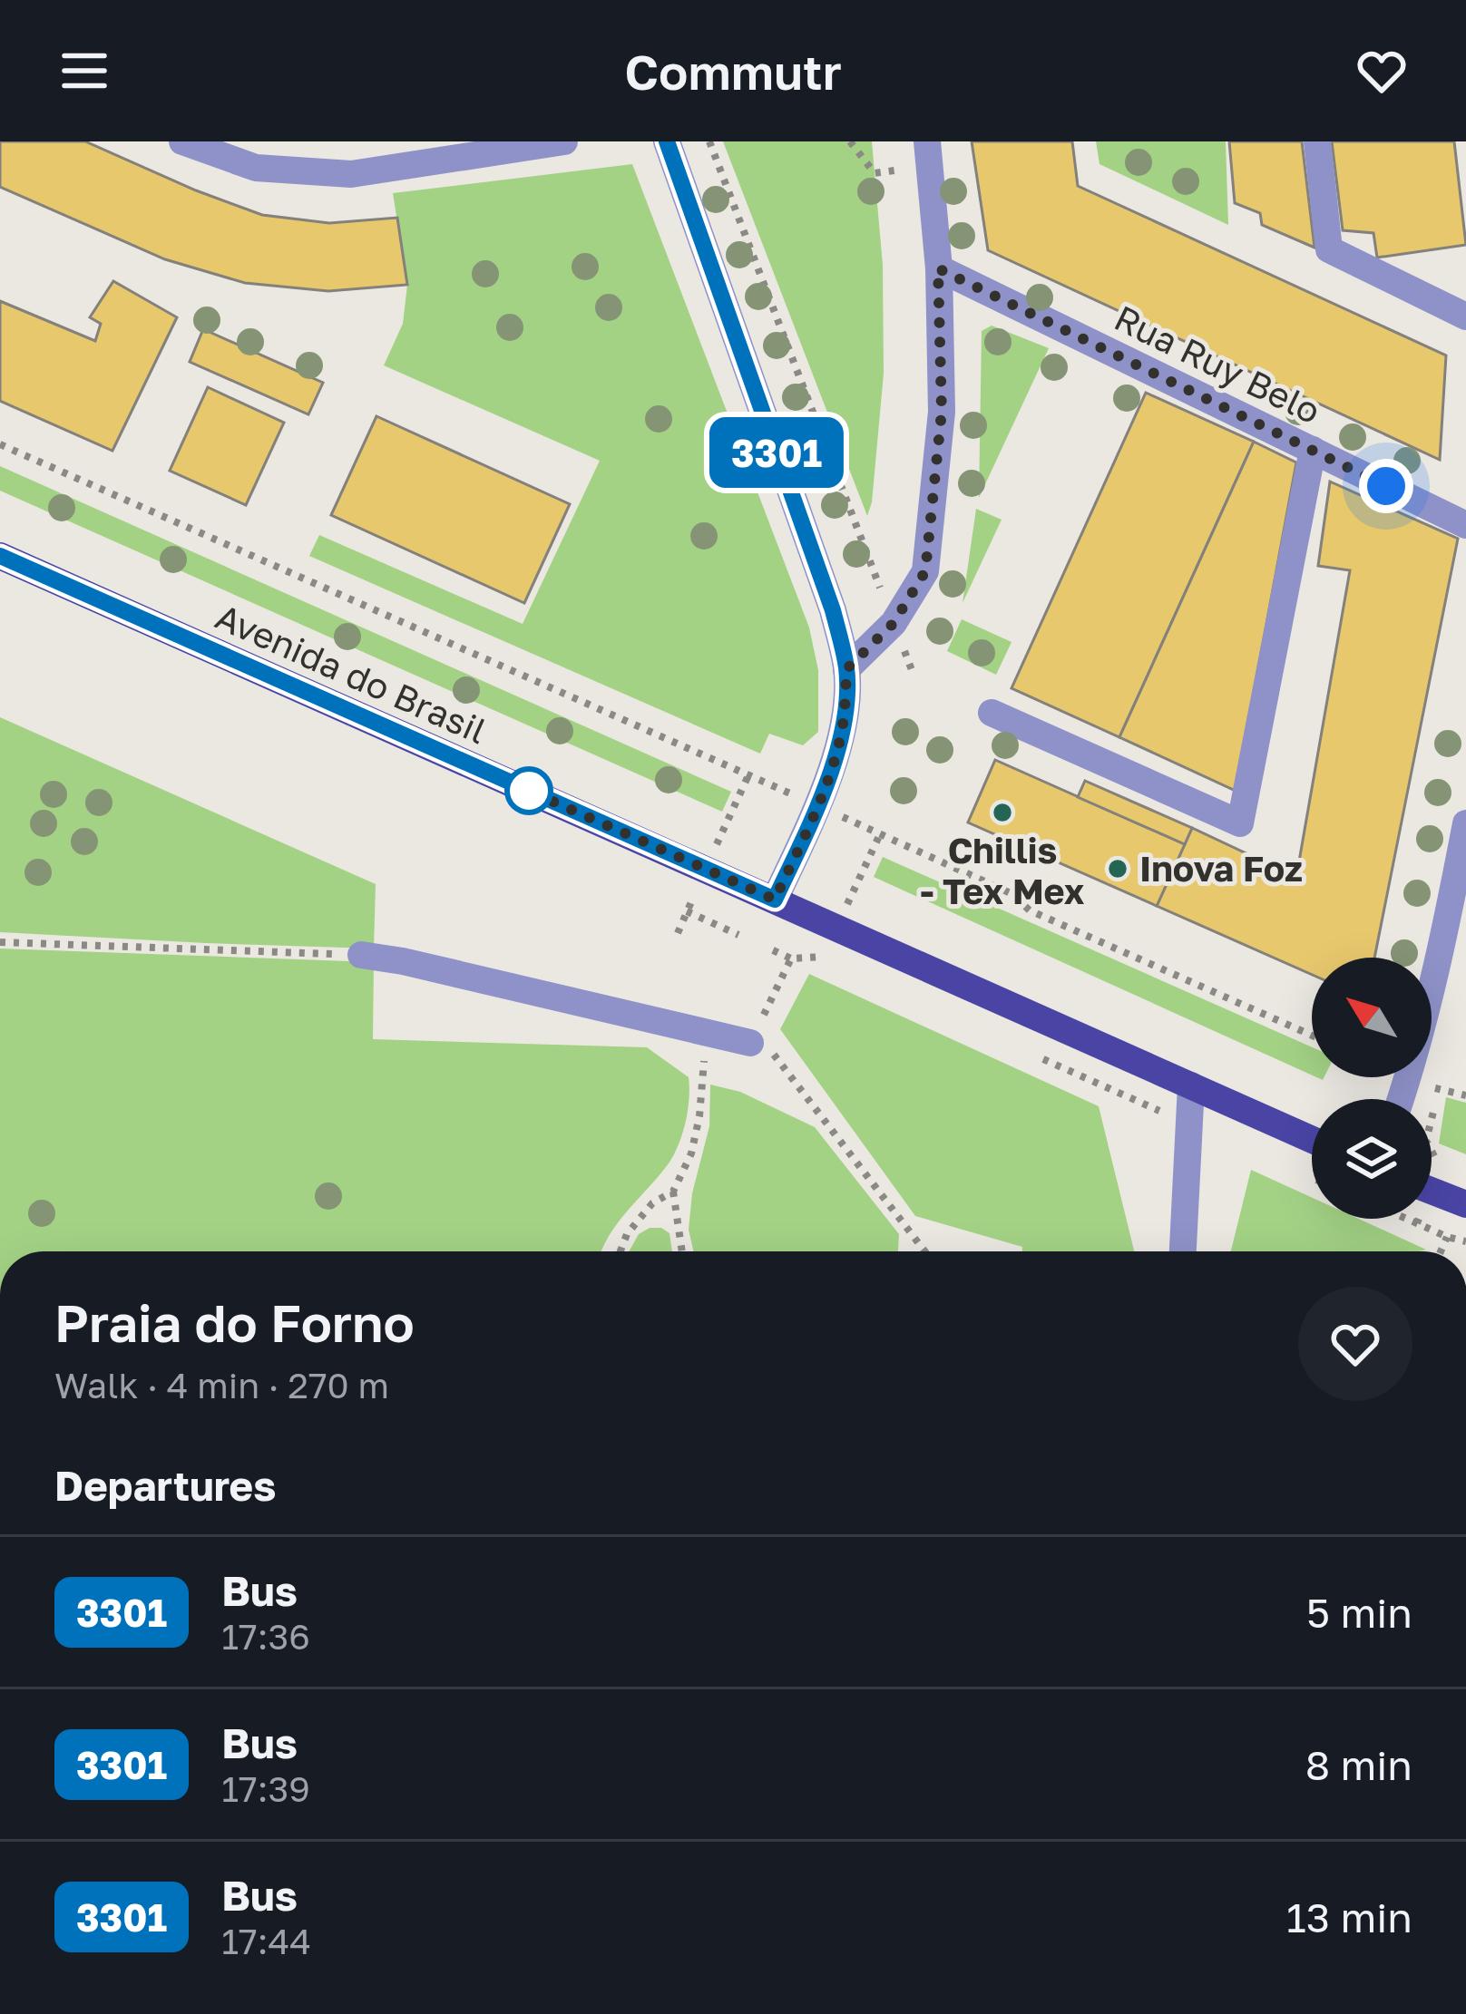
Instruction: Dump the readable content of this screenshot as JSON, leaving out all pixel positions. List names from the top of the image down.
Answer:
{
  "streets": {
    "main road": ["Avenida do Brasil"],
    "street": ["Rua Ruy Belo"]
  },
  "places": ["Chillis - Tex Mex", "Inova Foz"],
  "lines": ["bus line 3301"],
  "north": "top left",
  "page": {
    "header": "Commutr",
    "on_map": "3301",
    "heading": [
      ["Praia do Forno", "Walk · 4 min · 270 m"],
      "Departures"
    ],
    "list": [
      {
        "mark": "3301",
        "name": "Bus",
        "note": "17:36",
        "value": "5 min"
      },
      {
        "mark": "3301",
        "name": "Bus",
        "note": "17:39",
        "value": "8 min"
      },
      {
        "mark": "3301",
        "name": "Bus",
        "note": "17:44",
        "value": "13 min"
      }
    ]
  }
}
